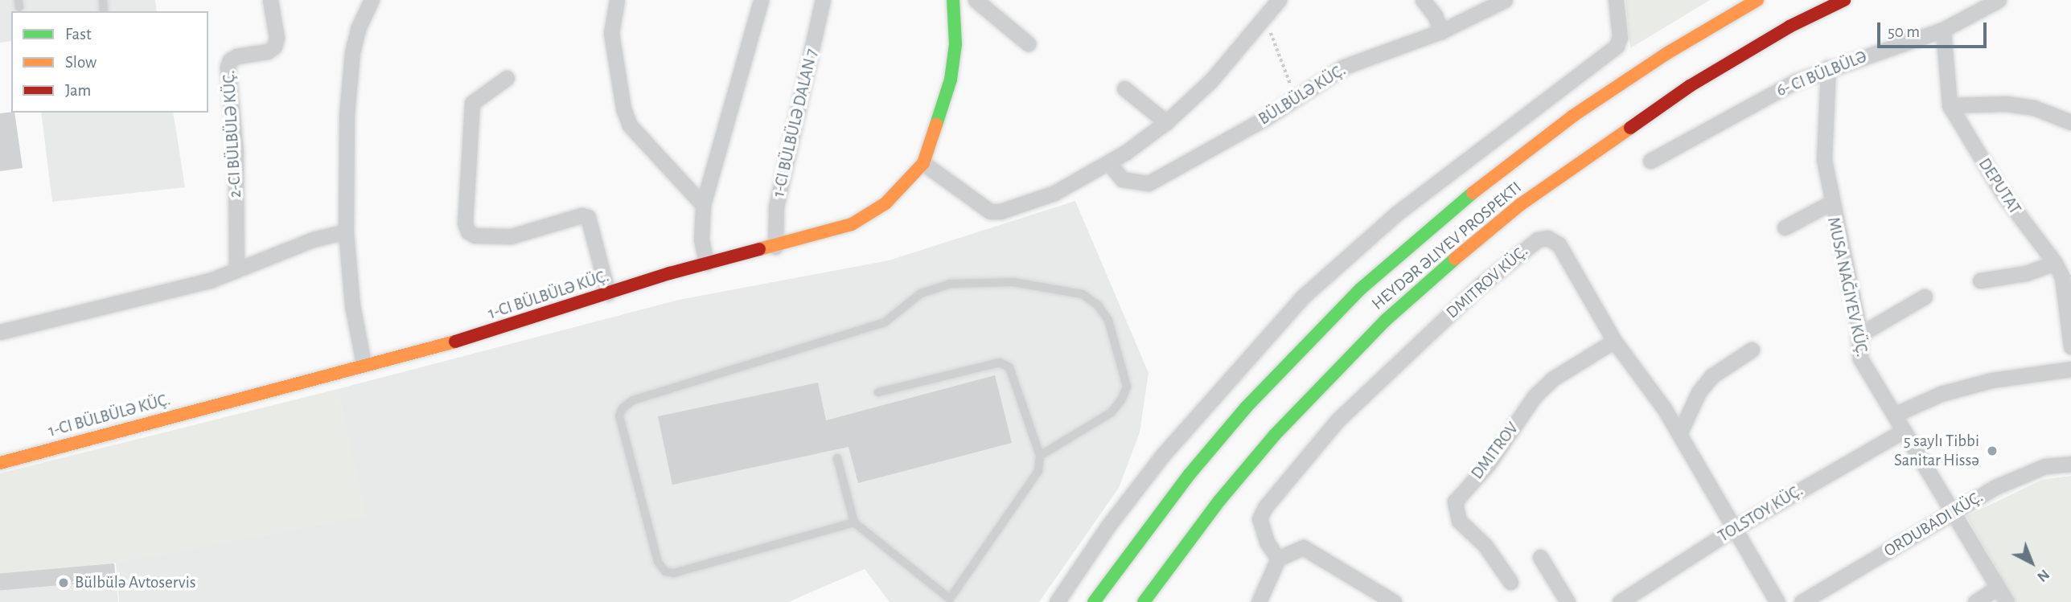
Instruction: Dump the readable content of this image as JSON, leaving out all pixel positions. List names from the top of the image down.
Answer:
{
  "streets": {
    "main road": ["HEYDƏR ƏLIYEV PROSPEKTI", "1-CI BÜLBÜLƏ KÜÇ."],
    "street": [
      "BÜLBÜLƏ KÜÇ.",
      "1-CI BÜLBÜLƏ DALAN 7",
      "2-CI BÜLBÜLƏ KÜÇ.",
      "DEPUTAT",
      "DMITROV KÜÇ.",
      "DMITROV",
      "TOLSTOY KÜÇ.",
      "ORDUBADI KÜÇ."
    ]
  },
  "crossings": [
    ["1-CI BÜLBÜLƏ DALAN 7", "1-CI BÜLBÜLƏ KÜÇ."],
    ["DMITROV KÜÇ.", "DMITROV"],
    ["DMITROV KÜÇ.", "TOLSTOY KÜÇ."]
  ],
  "places": ["5 saylı Tibbi Sanitar Hissə", "Bülbülə Avtoservis"],
  "legend": ["Fast", "Slow", "Jam"],
  "scale_bar": "50 m",
  "north": "bottom right"
}
